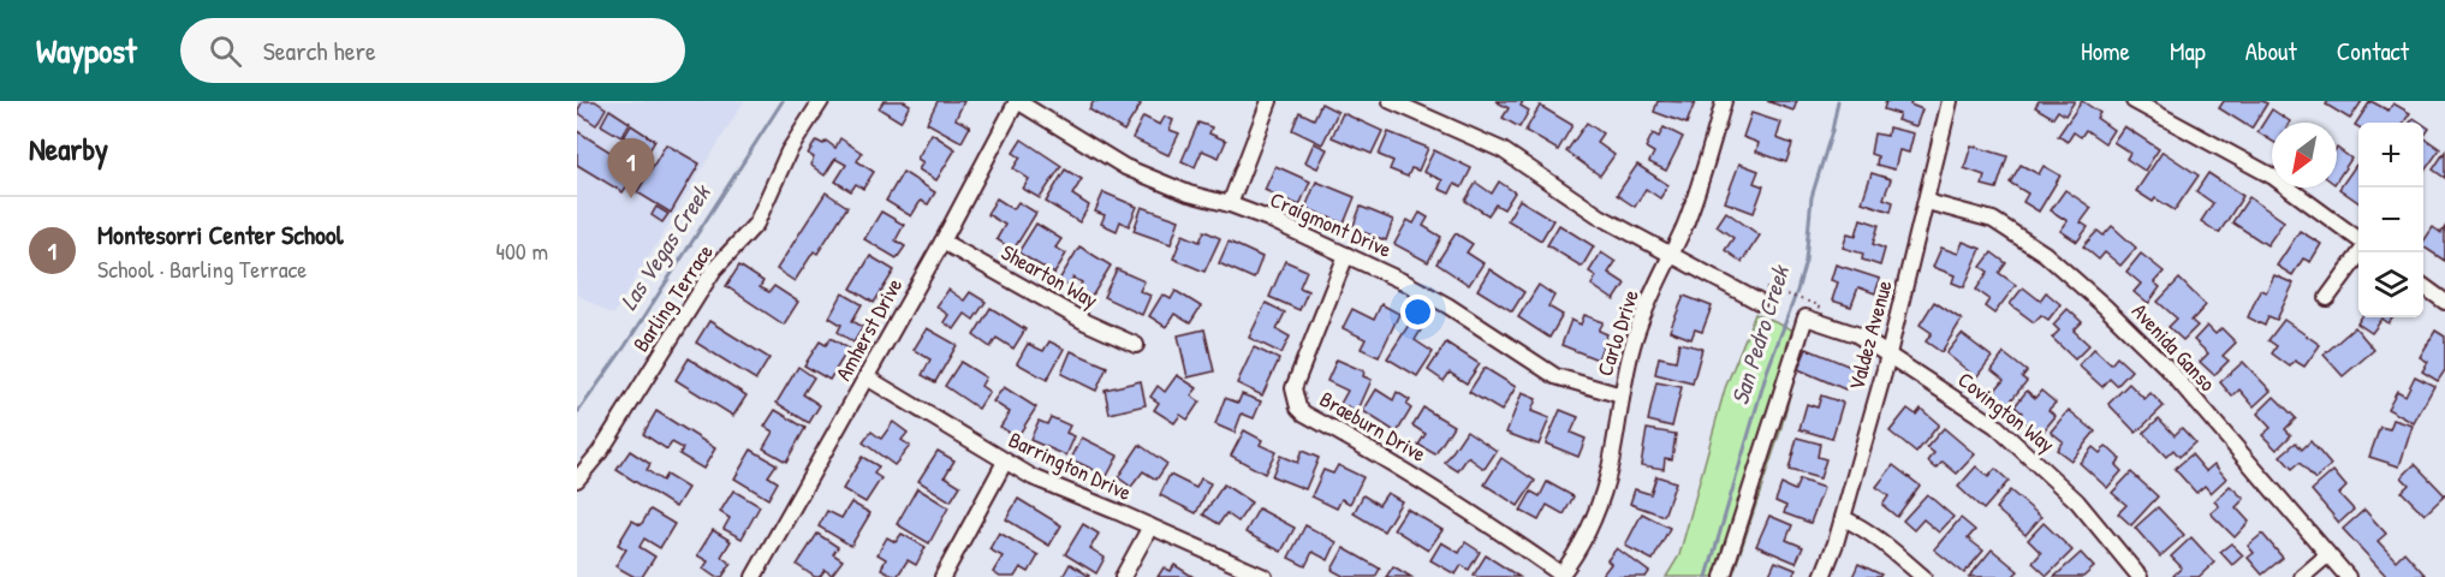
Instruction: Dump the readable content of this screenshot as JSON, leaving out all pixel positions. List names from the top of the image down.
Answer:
{
  "streets": {
    "street": [
      "Craigmont Drive",
      "Shearton Way",
      "Barling Terrace",
      "Amherst Drive",
      "Carlo Drive",
      "Valdez Avenue",
      "Avenida Ganso",
      "Covington Way",
      "Braeburn Drive",
      "Barrington Drive"
    ]
  },
  "crossings": [
    ["Craigmont Drive", "Amherst Drive"],
    ["Craigmont Drive", "Carlo Drive"],
    ["Craigmont Drive", "Braeburn Drive"],
    ["Shearton Way", "Amherst Drive"],
    ["Amherst Drive", "Barrington Drive"],
    ["Carlo Drive", "Braeburn Drive"],
    ["Valdez Avenue", "Avenida Ganso"],
    ["Valdez Avenue", "Covington Way"]
  ],
  "water": ["Las Vegas Creek", "San Pedro Creek"],
  "north": "bottom left",
  "page": {
    "header": "Waypost",
    "search": "Search here",
    "nav": [
      "Home",
      "Map",
      "About",
      "Contact"
    ],
    "heading": "Nearby",
    "map_buttons": ["+", "−"],
    "pins": "1",
    "list": [
      {
        "mark": "1",
        "name": "Montesorri Center School",
        "note": "School · Barling Terrace",
        "value": "400 m"
      }
    ]
  }
}
